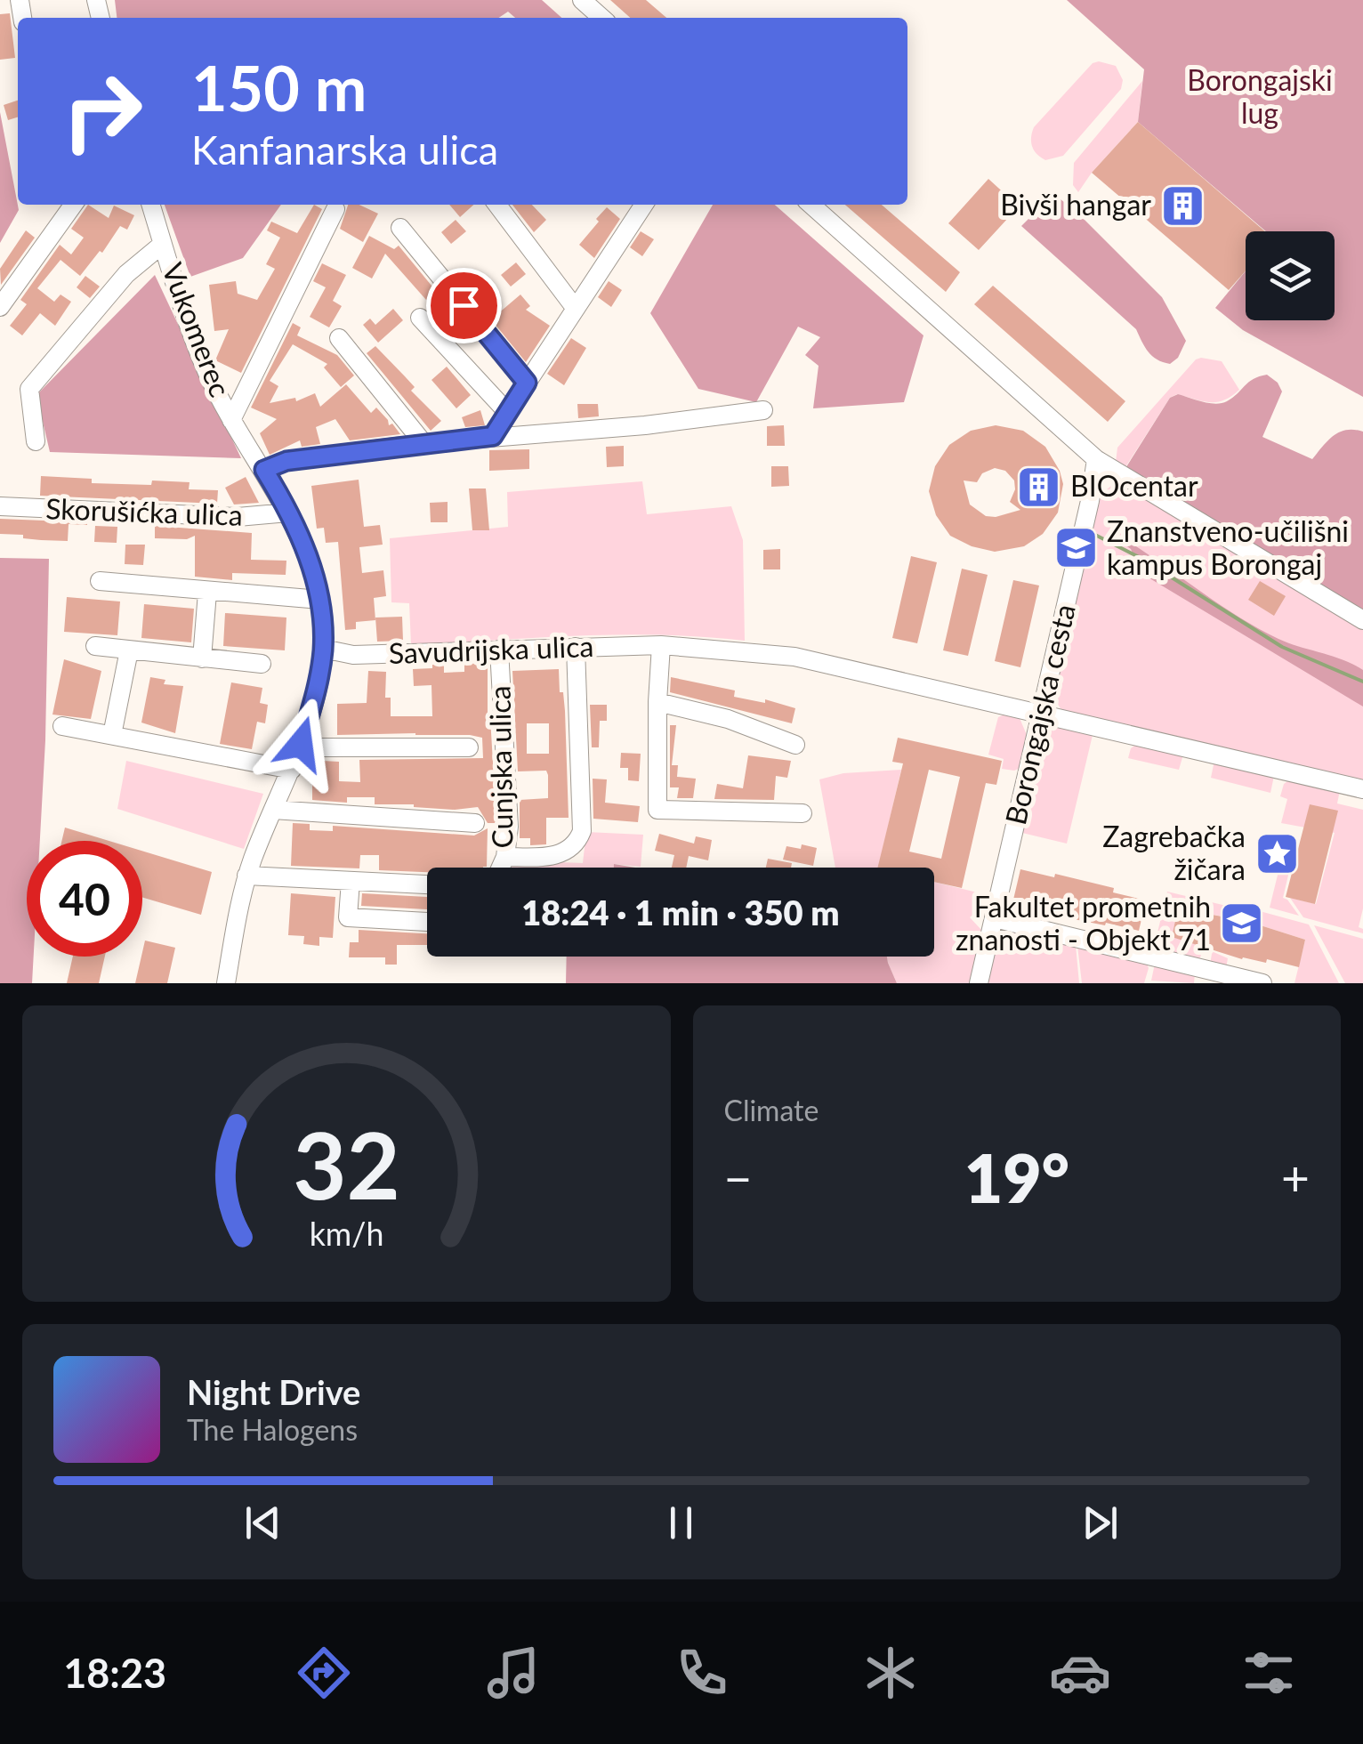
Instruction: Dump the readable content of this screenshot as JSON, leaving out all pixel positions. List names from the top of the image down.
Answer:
{
  "streets": {
    "street": [
      "Vukomerec",
      "Skorušićka ulica",
      "Savudrijska ulica",
      "Borongajska cesta",
      "Cunjska ulica"
    ]
  },
  "crossings": [
    ["Vukomerec", "Skorušićka ulica"],
    ["Vukomerec", "Savudrijska ulica"],
    ["Savudrijska ulica", "Borongajska cesta"],
    ["Savudrijska ulica", "Cunjska ulica"]
  ],
  "parks": ["Borongajski lug"],
  "places": {
    "building": ["Bivši hangar", "BIOcentar"],
    "school or university": ["Znanstveno-učilišni kampus Borongaj", "Fakultet prometnih znanosti - Objekt 71"],
    "place": ["Zagrebačka žičara"]
  },
  "page": {
    "turn": ["150 m", "Kanfanarska ulica"],
    "limit": "40",
    "trip": "18:24 · 1 min · 350 m",
    "tile": "Climate",
    "heat": ["−", "19°", "+"],
    "song": ["Night Drive", "The Halogens"],
    "tabs": "18:23",
    "gauge": ["32", "km/h"]
  }
}
